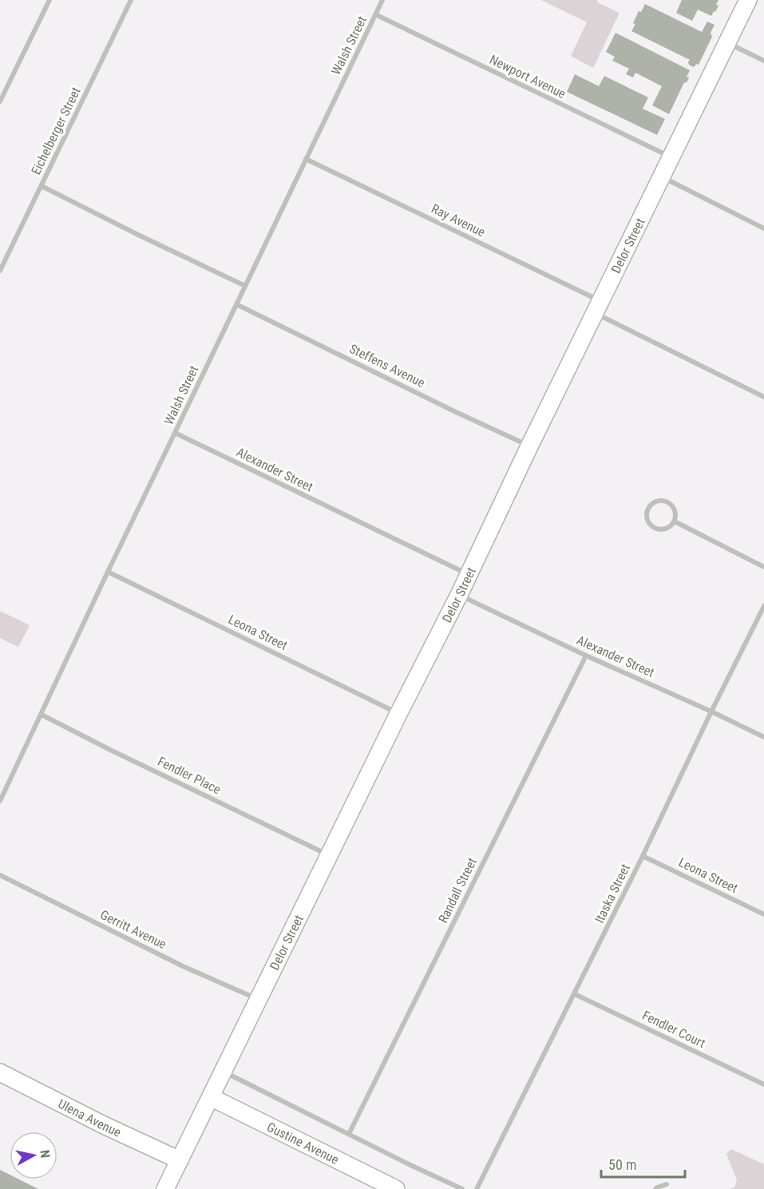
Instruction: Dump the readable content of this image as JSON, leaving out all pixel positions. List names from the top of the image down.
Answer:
{
  "streets": {
    "street": [
      "Walsh Street",
      "Newport Avenue",
      "Eichelberger Street",
      "Ray Avenue",
      "Delor Street",
      "Steffens Avenue",
      "Alexander Street",
      "Leona Street",
      "Fendler Place",
      "Randall Street",
      "Itaska Street",
      "Gerritt Avenue",
      "Fendler Court",
      "Ulena Avenue",
      "Gustine Avenue"
    ]
  },
  "crossings": [
    ["Walsh Street", "Newport Avenue"],
    ["Walsh Street", "Ray Avenue"],
    ["Walsh Street", "Steffens Avenue"],
    ["Walsh Street", "Alexander Street"],
    ["Walsh Street", "Leona Street"],
    ["Walsh Street", "Fendler Place"],
    ["Newport Avenue", "Delor Street"],
    ["Ray Avenue", "Delor Street"],
    ["Delor Street", "Steffens Avenue"],
    ["Delor Street", "Alexander Street"],
    ["Delor Street", "Leona Street"],
    ["Delor Street", "Fendler Place"],
    ["Delor Street", "Gerritt Avenue"],
    ["Delor Street", "Ulena Avenue"],
    ["Delor Street", "Gustine Avenue"],
    ["Alexander Street", "Randall Street"],
    ["Alexander Street", "Itaska Street"],
    ["Leona Street", "Itaska Street"],
    ["Itaska Street", "Fendler Court"]
  ],
  "scale_bar": "50 m",
  "north": "right"
}
